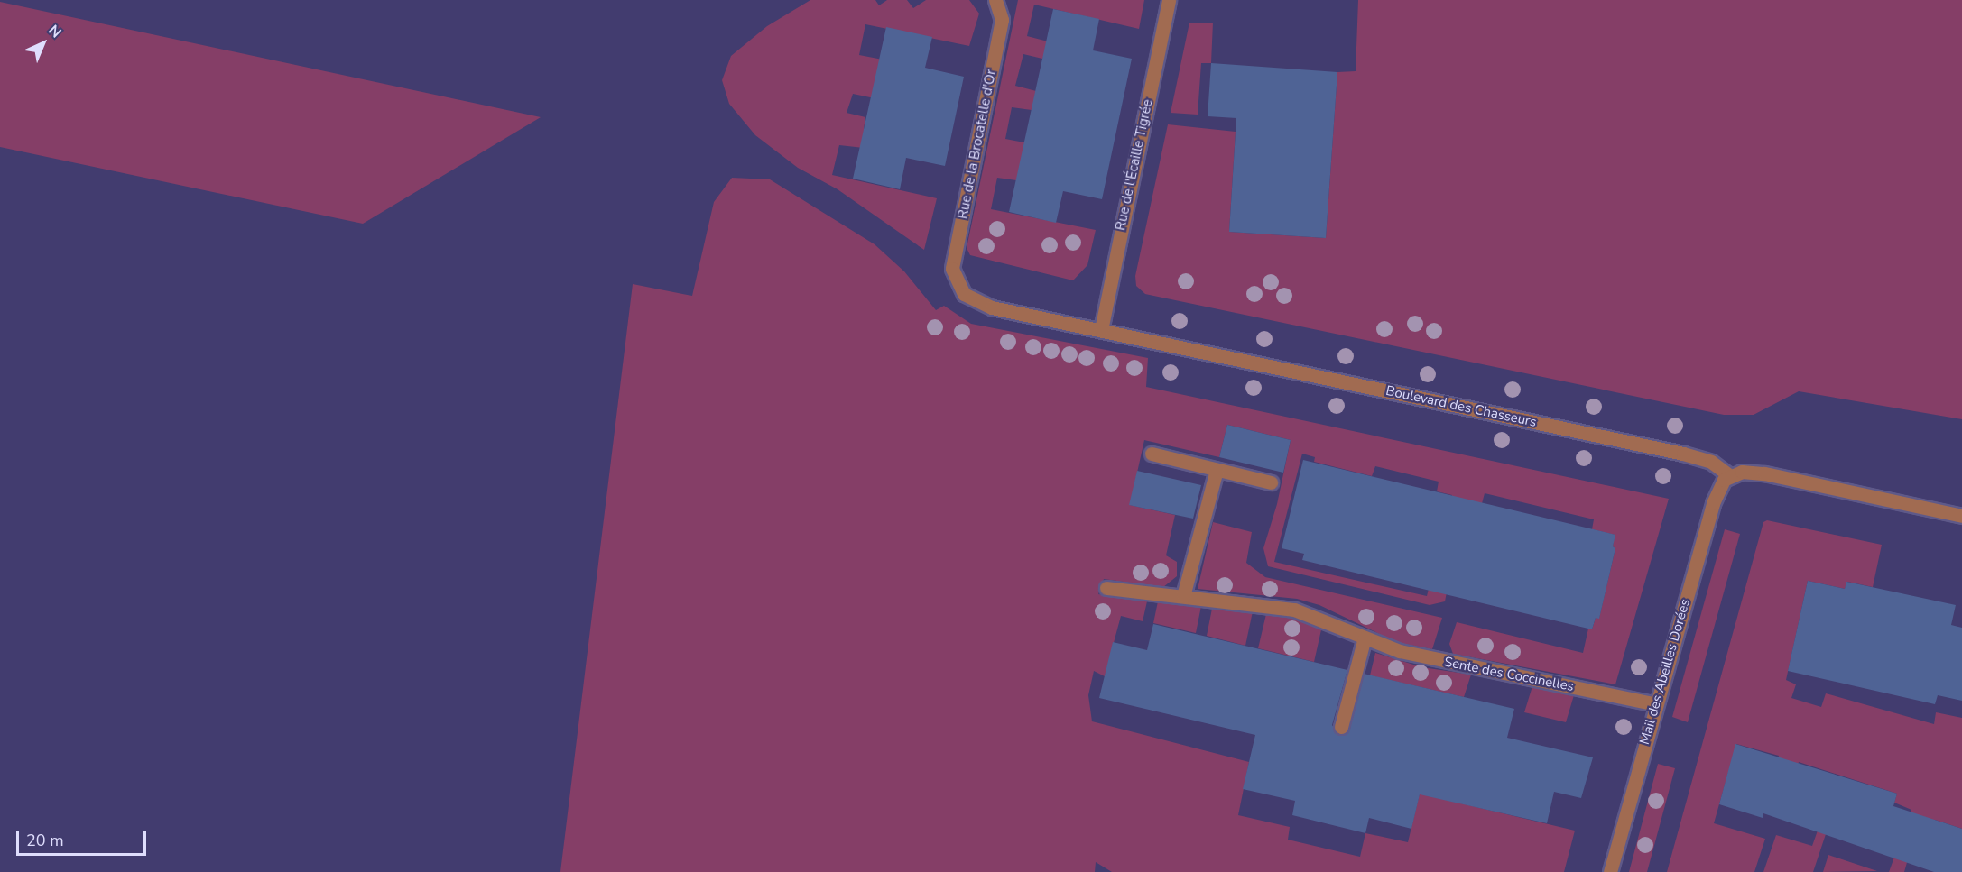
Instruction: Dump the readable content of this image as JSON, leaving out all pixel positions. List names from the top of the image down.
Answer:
{
  "streets": {
    "street": [
      "Rue de la Brocatelle d'Or",
      "Rue de l'Écaille Tigrée",
      "Boulevard des Chasseurs",
      "Mail des Abeilles Dorées",
      "Sente des Coccinelles"
    ]
  },
  "crossings": [
    ["Rue de la Brocatelle d'Or", "Boulevard des Chasseurs"],
    ["Rue de l'Écaille Tigrée", "Boulevard des Chasseurs"],
    ["Boulevard des Chasseurs", "Mail des Abeilles Dorées"],
    ["Mail des Abeilles Dorées", "Sente des Coccinelles"]
  ],
  "scale_bar": "20 m",
  "north": "top right"
}
